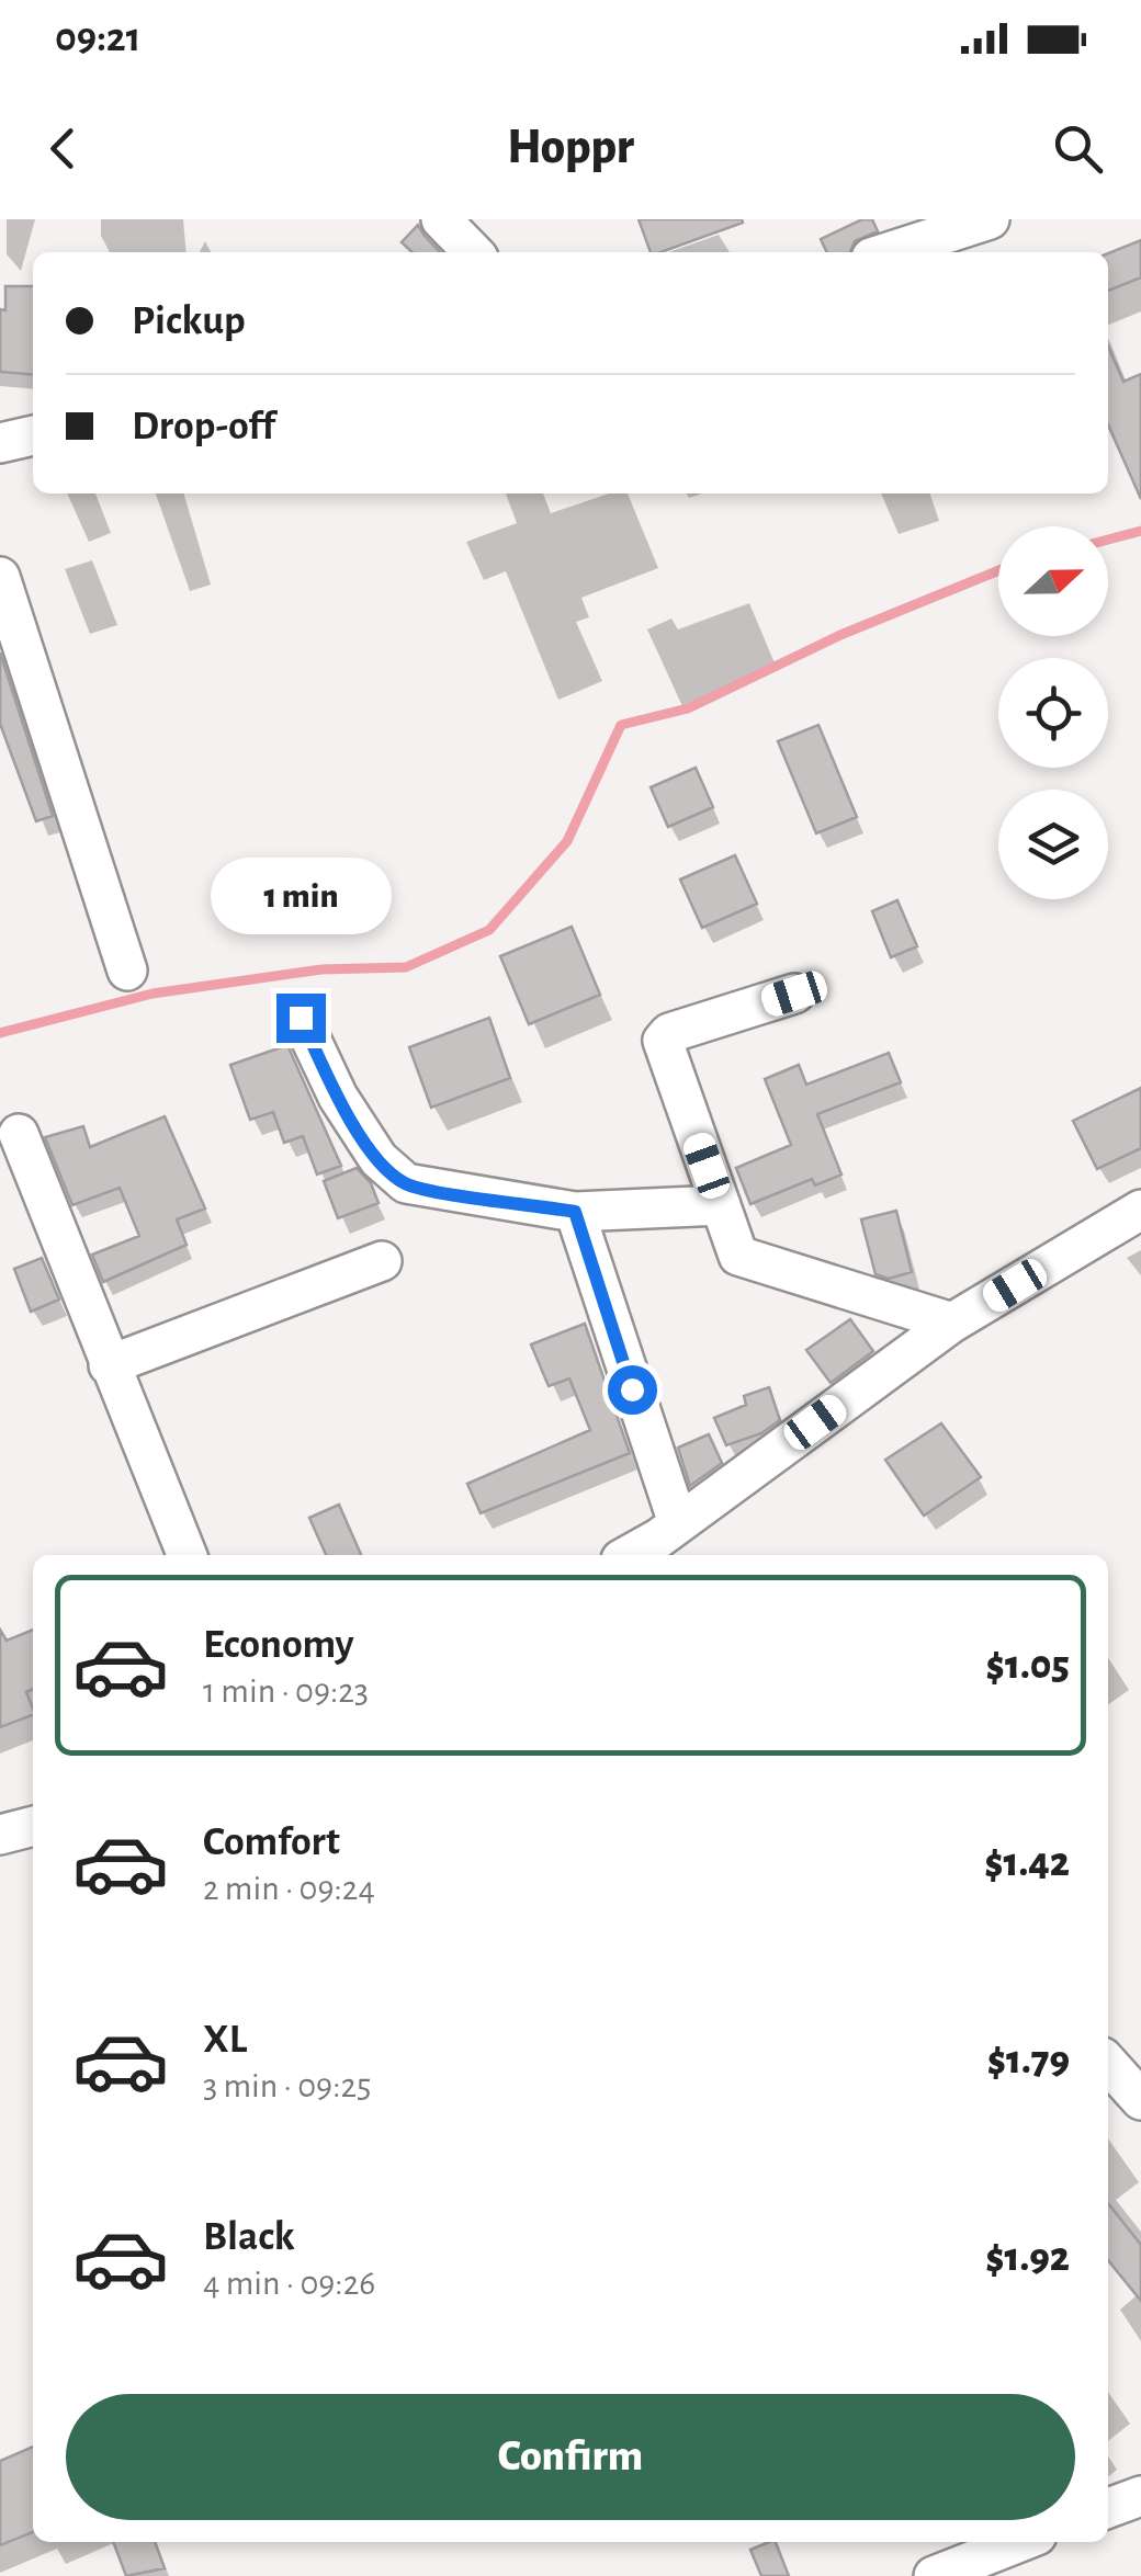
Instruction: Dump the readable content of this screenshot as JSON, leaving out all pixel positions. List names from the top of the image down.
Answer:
{
  "north": "right",
  "page": {
    "status": "09:21",
    "header": "Hoppr",
    "banner": ["Pickup", "Drop-off"],
    "bubble": "1 min",
    "list": [
      {
        "name": "Economy",
        "note": "1 min · 09:23",
        "value": "$1.05"
      },
      {
        "name": "Comfort",
        "note": "2 min · 09:24",
        "value": "$1.42"
      },
      {
        "name": "XL",
        "note": "3 min · 09:25",
        "value": "$1.79"
      },
      {
        "name": "Black",
        "note": "4 min · 09:26",
        "value": "$1.92"
      }
    ],
    "buttons": "Confirm"
  }
}
